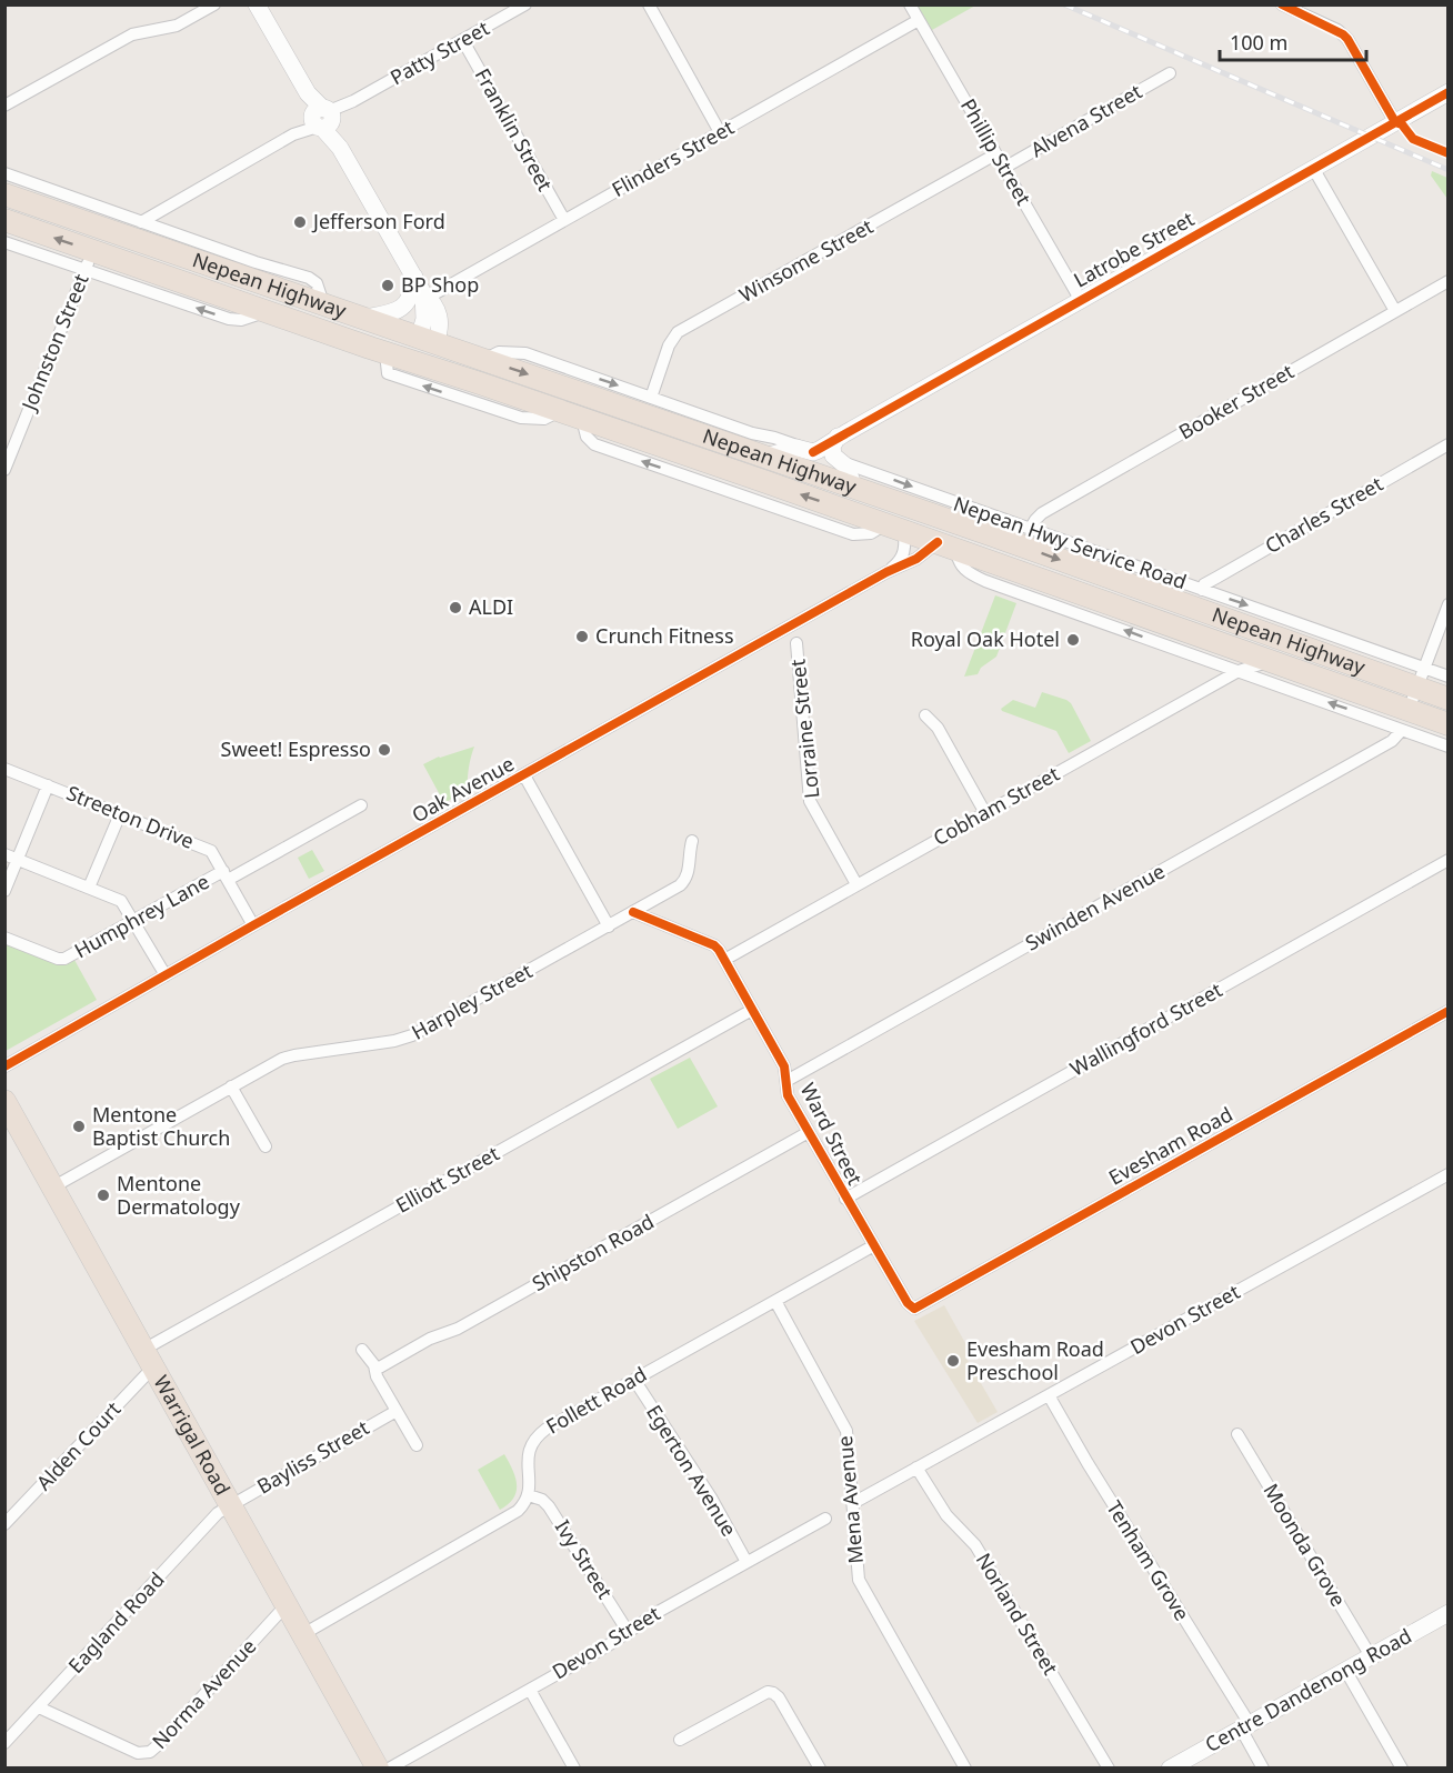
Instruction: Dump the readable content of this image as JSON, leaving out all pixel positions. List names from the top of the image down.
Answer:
{
  "streets": {
    "highway": ["Nepean Highway", "Warrigal Road"],
    "street": [
      "Patty Street",
      "Alvena Street",
      "Franklin Street",
      "Phillip Street",
      "Flinders Street",
      "Latrobe Street",
      "Winsome Street",
      "Johnston Street",
      "Booker Street",
      "Charles Street",
      "Nepean Hwy Service Road",
      "Lorraine Street",
      "Oak Avenue",
      "Cobham Street",
      "Streeton Drive",
      "Swinden Avenue",
      "Humphrey Lane",
      "Harpley Street",
      "Wallingford Street",
      "Ward Street",
      "Evesham Road",
      "Elliott Street",
      "Shipston Road",
      "Devon Street",
      "Follett Road",
      "Alden Court",
      "Bayliss Street",
      "Egerton Avenue",
      "Mena Avenue",
      "Moonda Grove",
      "Ivy Street",
      "Tenham Grove",
      "Norland Street",
      "Eagland Road",
      "Centre Dandenong Road",
      "Norma Avenue"
    ]
  },
  "crossings": [
    ["Patty Street", "Franklin Street"],
    ["Alvena Street", "Phillip Street"],
    ["Franklin Street", "Flinders Street"],
    ["Phillip Street", "Flinders Street"],
    ["Phillip Street", "Latrobe Street"],
    ["Phillip Street", "Winsome Street"],
    ["Latrobe Street", "Nepean Highway"],
    ["Latrobe Street", "Nepean Hwy Service Road"],
    ["Winsome Street", "Nepean Hwy Service Road"],
    ["Nepean Highway", "Johnston Street"],
    ["Nepean Highway", "Nepean Hwy Service Road"],
    ["Nepean Highway", "Oak Avenue"],
    ["Nepean Highway", "Cobham Street"],
    ["Nepean Highway", "Swinden Avenue"],
    ["Booker Street", "Nepean Hwy Service Road"],
    ["Charles Street", "Nepean Hwy Service Road"],
    ["Lorraine Street", "Cobham Street"],
    ["Oak Avenue", "Streeton Drive"],
    ["Cobham Street", "Ward Street"],
    ["Streeton Drive", "Humphrey Lane"],
    ["Swinden Avenue", "Ward Street"],
    ["Harpley Street", "Ward Street"],
    ["Harpley Street", "Warrigal Road"],
    ["Wallingford Street", "Ward Street"],
    ["Ward Street", "Evesham Road"],
    ["Ward Street", "Elliott Street"],
    ["Ward Street", "Shipston Road"],
    ["Ward Street", "Follett Road"],
    ["Elliott Street", "Warrigal Road"],
    ["Devon Street", "Egerton Avenue"],
    ["Devon Street", "Mena Avenue"],
    ["Devon Street", "Ivy Street"],
    ["Devon Street", "Tenham Grove"],
    ["Devon Street", "Norland Street"],
    ["Follett Road", "Egerton Avenue"],
    ["Follett Road", "Mena Avenue"],
    ["Follett Road", "Ivy Street"],
    ["Warrigal Road", "Alden Court"],
    ["Warrigal Road", "Bayliss Street"],
    ["Warrigal Road", "Eagland Road"],
    ["Warrigal Road", "Norma Avenue"],
    ["Bayliss Street", "Eagland Road"],
    ["Moonda Grove", "Centre Dandenong Road"],
    ["Tenham Grove", "Centre Dandenong Road"],
    ["Eagland Road", "Norma Avenue"]
  ],
  "places": [
    "Jefferson Ford",
    "BP Shop",
    "ALDI",
    "Crunch Fitness",
    "Royal Oak Hotel",
    "Sweet! Espresso",
    "Mentone Baptist Church",
    "Mentone Dermatology",
    "Evesham Road Preschool"
  ],
  "scale_bar": "100 m"
}
